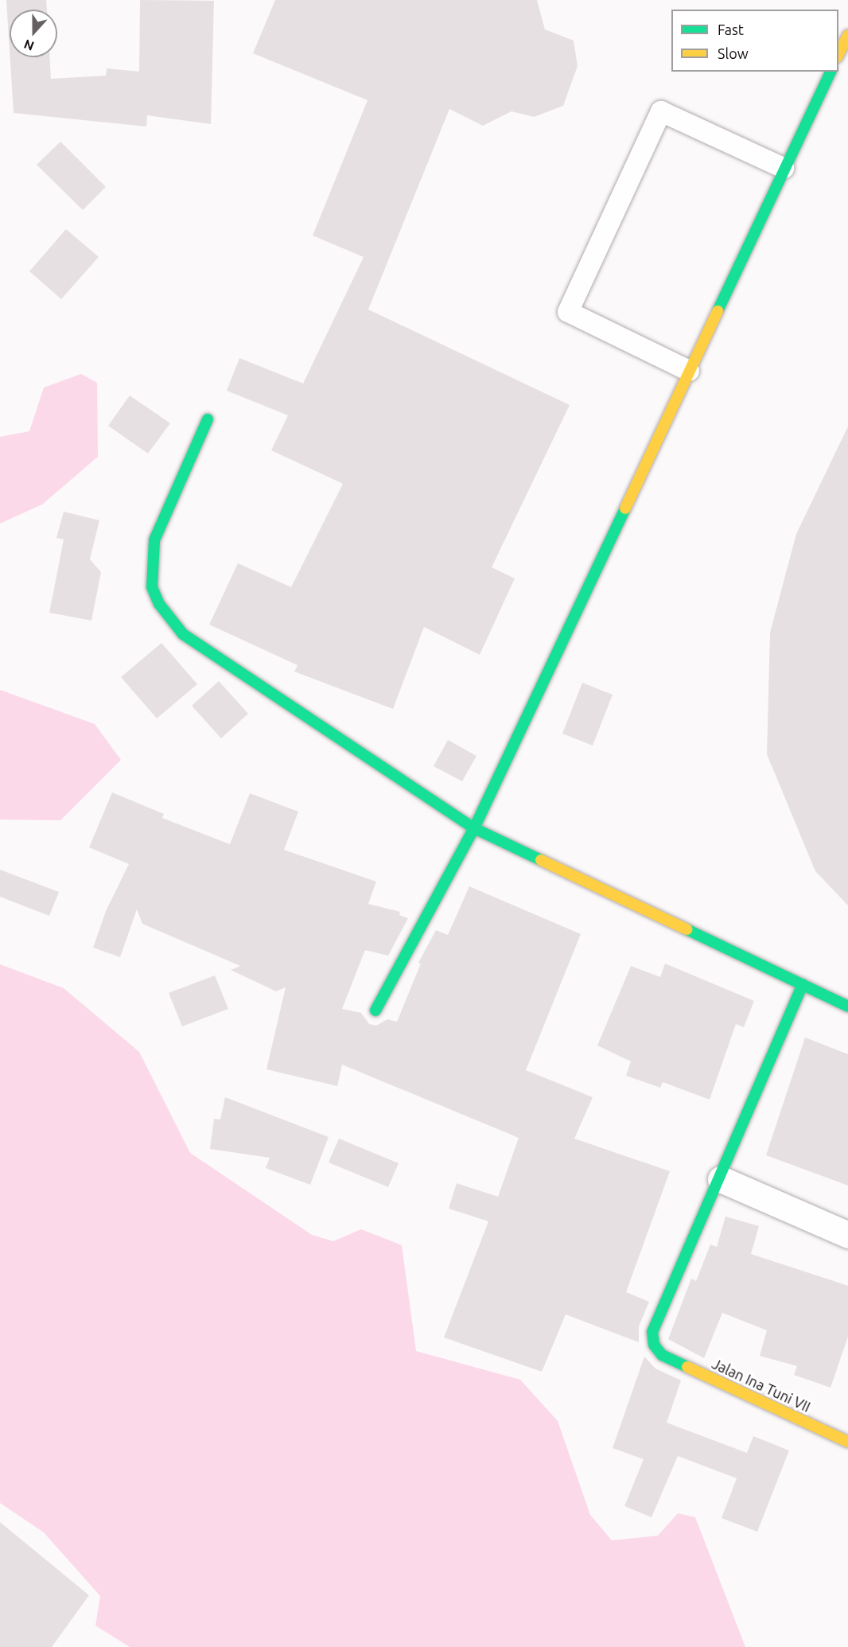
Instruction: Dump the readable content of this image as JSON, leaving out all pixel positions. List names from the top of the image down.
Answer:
{
  "streets": {
    "street": ["Jalan Ina Tuni VII"]
  },
  "legend": ["Fast", "Slow"],
  "north": "bottom"
}
